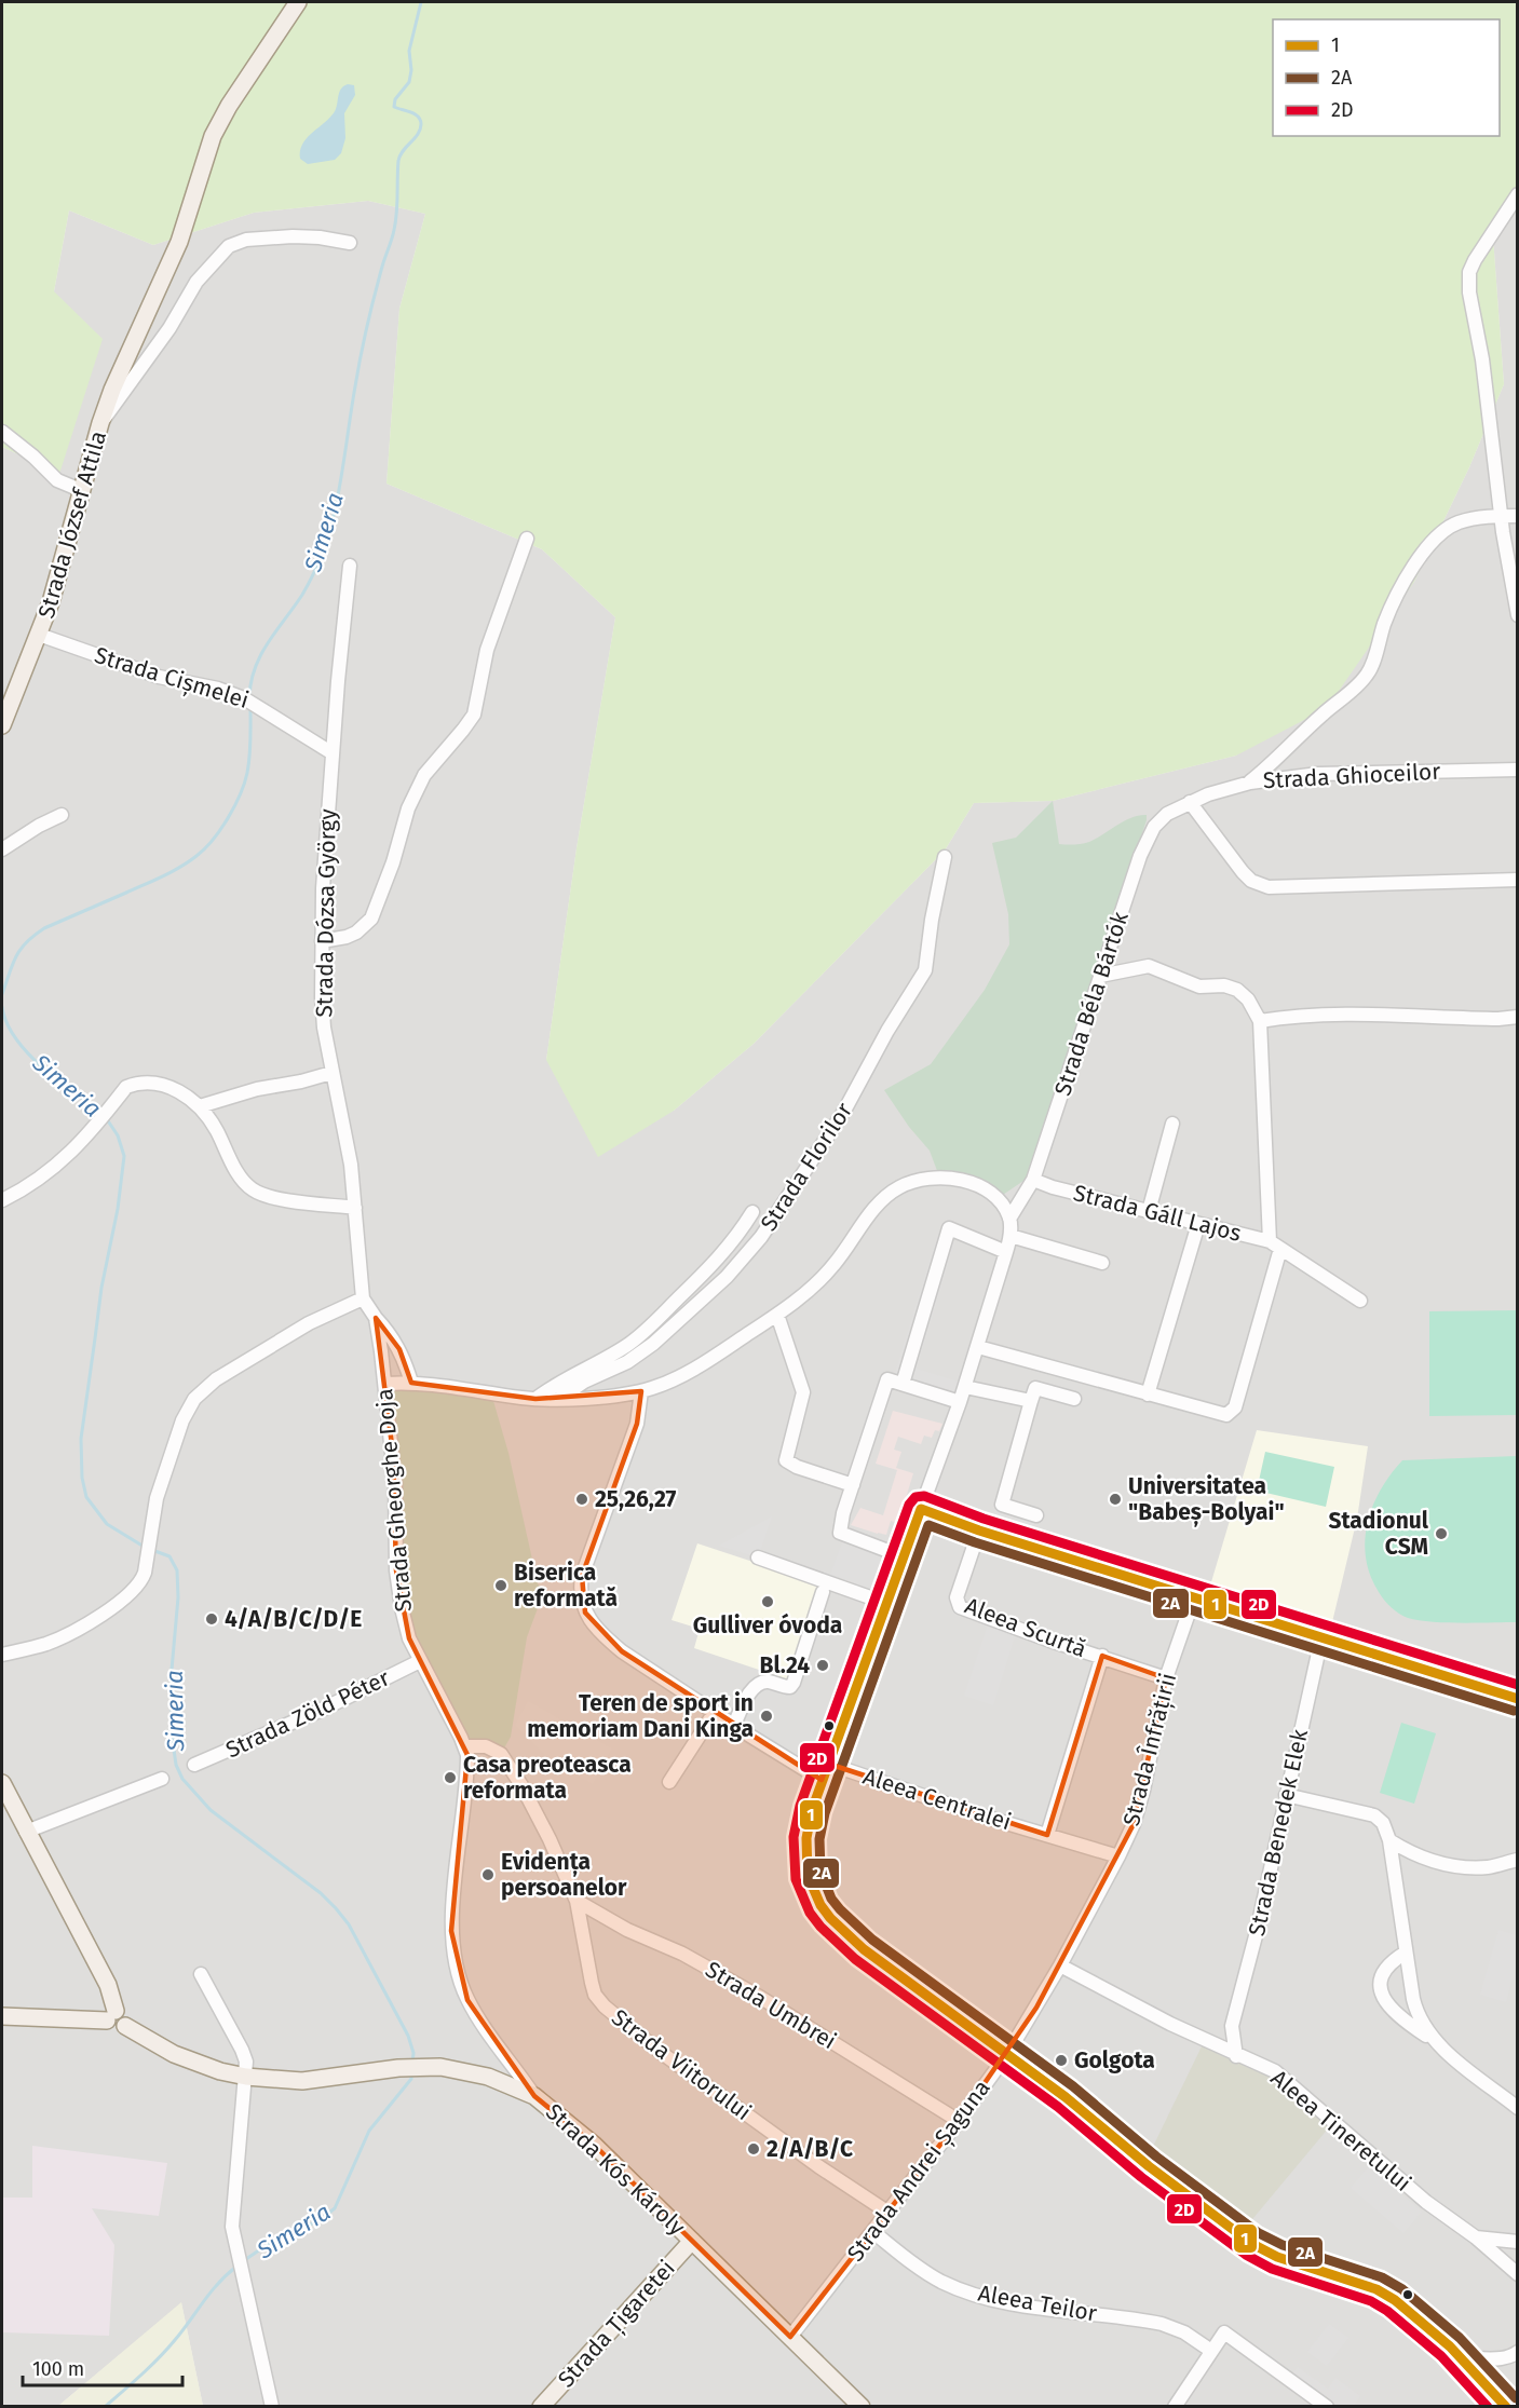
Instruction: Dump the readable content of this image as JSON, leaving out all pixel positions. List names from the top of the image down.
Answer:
{
  "streets": {
    "main road": ["Strada József Attila", "Strada Kós Károly", "Strada Țigaretei"],
    "street": [
      "Strada Cișmelei",
      "Strada Ghioceilor",
      "Strada Dózsa György",
      "Strada Béla Bártók",
      "Strada Florilor",
      "Strada Gáll Lajos",
      "Strada Gheorghe Doja",
      "Aleea Scurtă",
      "Strada Zöld Péter",
      "Strada Înfrățirii",
      "Aleea Centralei",
      "Strada Benedek Elek",
      "Strada Umbrei",
      "Strada Viitorului",
      "Aleea Tineretului",
      "Strada Andrei Șaguna",
      "Aleea Teilor"
    ]
  },
  "crossings": [
    ["Strada József Attila", "Strada Cișmelei"],
    ["Strada Cișmelei", "Strada Dózsa György"],
    ["Strada Ghioceilor", "Strada Béla Bártók"],
    ["Strada Dózsa György", "Strada Gheorghe Doja"],
    ["Strada Béla Bártók", "Strada Gáll Lajos"],
    ["Strada Gheorghe Doja", "Strada Zöld Péter"],
    ["Strada Gheorghe Doja", "Strada Viitorului"],
    ["Strada Gheorghe Doja", "Strada Kós Károly"],
    ["Aleea Scurtă", "Strada Înfrățirii"],
    ["Strada Înfrățirii", "Aleea Centralei"],
    ["Strada Înfrățirii", "Aleea Tineretului"],
    ["Strada Înfrățirii", "Strada Andrei Șaguna"],
    ["Strada Benedek Elek", "Aleea Tineretului"],
    ["Strada Umbrei", "Strada Viitorului"],
    ["Strada Umbrei", "Strada Andrei Șaguna"],
    ["Strada Viitorului", "Strada Andrei Șaguna"],
    ["Aleea Tineretului", "Strada Andrei Șaguna"],
    ["Strada Kós Károly", "Strada Andrei Șaguna"],
    ["Strada Kós Károly", "Strada Țigaretei"],
    ["Strada Andrei Șaguna", "Aleea Teilor"]
  ],
  "water": ["Simeria"],
  "places": [
    "25,26,27",
    "Universitatea \"Babeș-Bolyai\"",
    "Stadionul CSM",
    "Biserica reformată",
    "Gulliver óvoda",
    "4/A/B/C/D/E",
    "Bl.24",
    "Teren de sport in memoriam Dani Kinga",
    "Casa preoteasca reformata",
    "Evidența persoanelor",
    "Golgota",
    "2/A/B/C"
  ],
  "lines": ["transit line 2D", "transit line 1", "transit line 2A"],
  "legend": ["1", "2A", "2D"],
  "scale_bar": "100 m"
}
